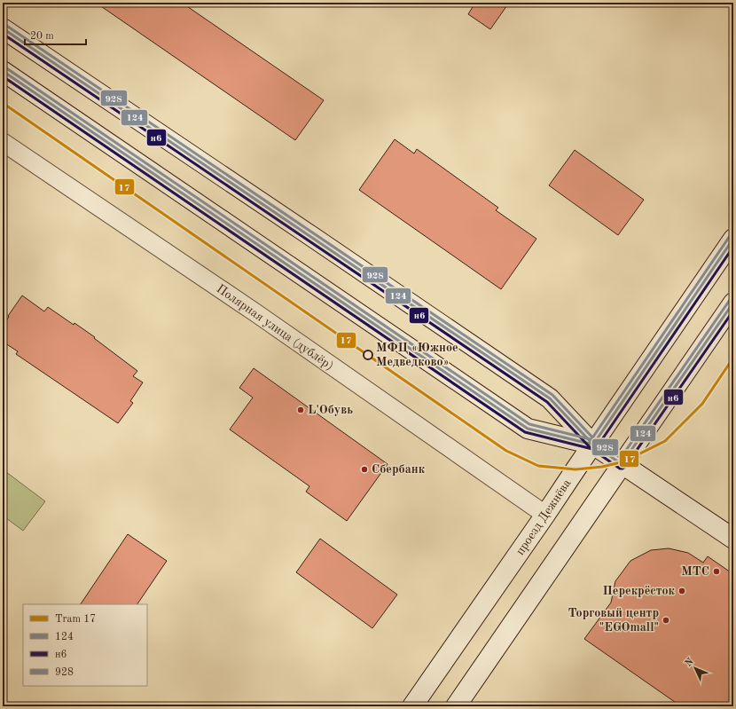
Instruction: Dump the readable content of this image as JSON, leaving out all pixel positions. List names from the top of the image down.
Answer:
{
  "streets": {
    "main road": ["проезд Дежнёва"],
    "street": ["Полярная улица (дублёр)"]
  },
  "crossings": [
    ["Полярная улица (дублёр)", "проезд Дежнёва"]
  ],
  "places": [
    "МФЦ «Южное Медведково»",
    "L'Обувь",
    "Сбербанк",
    "МТС",
    "Перекрёсток",
    "Торговый центр \"EGOmall\""
  ],
  "lines": [
    "transit line 928",
    "transit line 124",
    "transit line н6",
    "tram line 17"
  ],
  "legend": [
    "Tram 17",
    "124",
    "н6",
    "928"
  ],
  "scale_bar": "20 m",
  "north": "top left"
}
